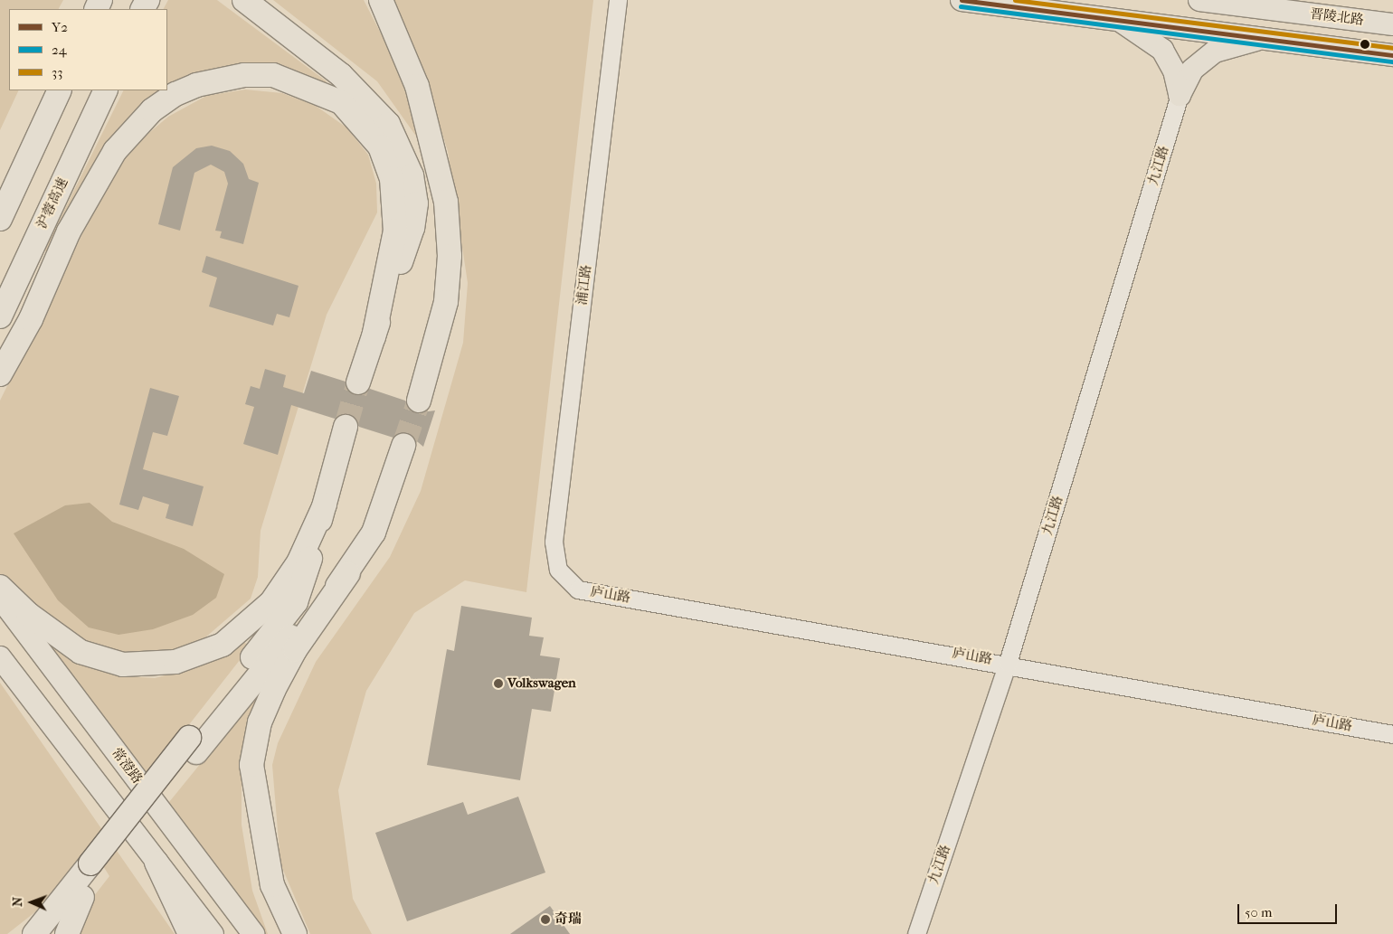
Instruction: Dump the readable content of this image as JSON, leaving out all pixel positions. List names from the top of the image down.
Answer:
{
  "streets": {
    "highway": ["沪蓉高速"],
    "main road": ["晋陵北路", "常澄路"],
    "street": ["九江路", "浦江路", "庐山路"]
  },
  "crossings": [
    ["九江路", "庐山路"],
    ["浦江路", "庐山路"]
  ],
  "places": ["Volkswagen", "奇瑞"],
  "lines": ["transit line Y2", "transit line 33", "transit line 24"],
  "legend": ["Y2", "24", "33"],
  "scale_bar": "50 m",
  "north": "left"
}
